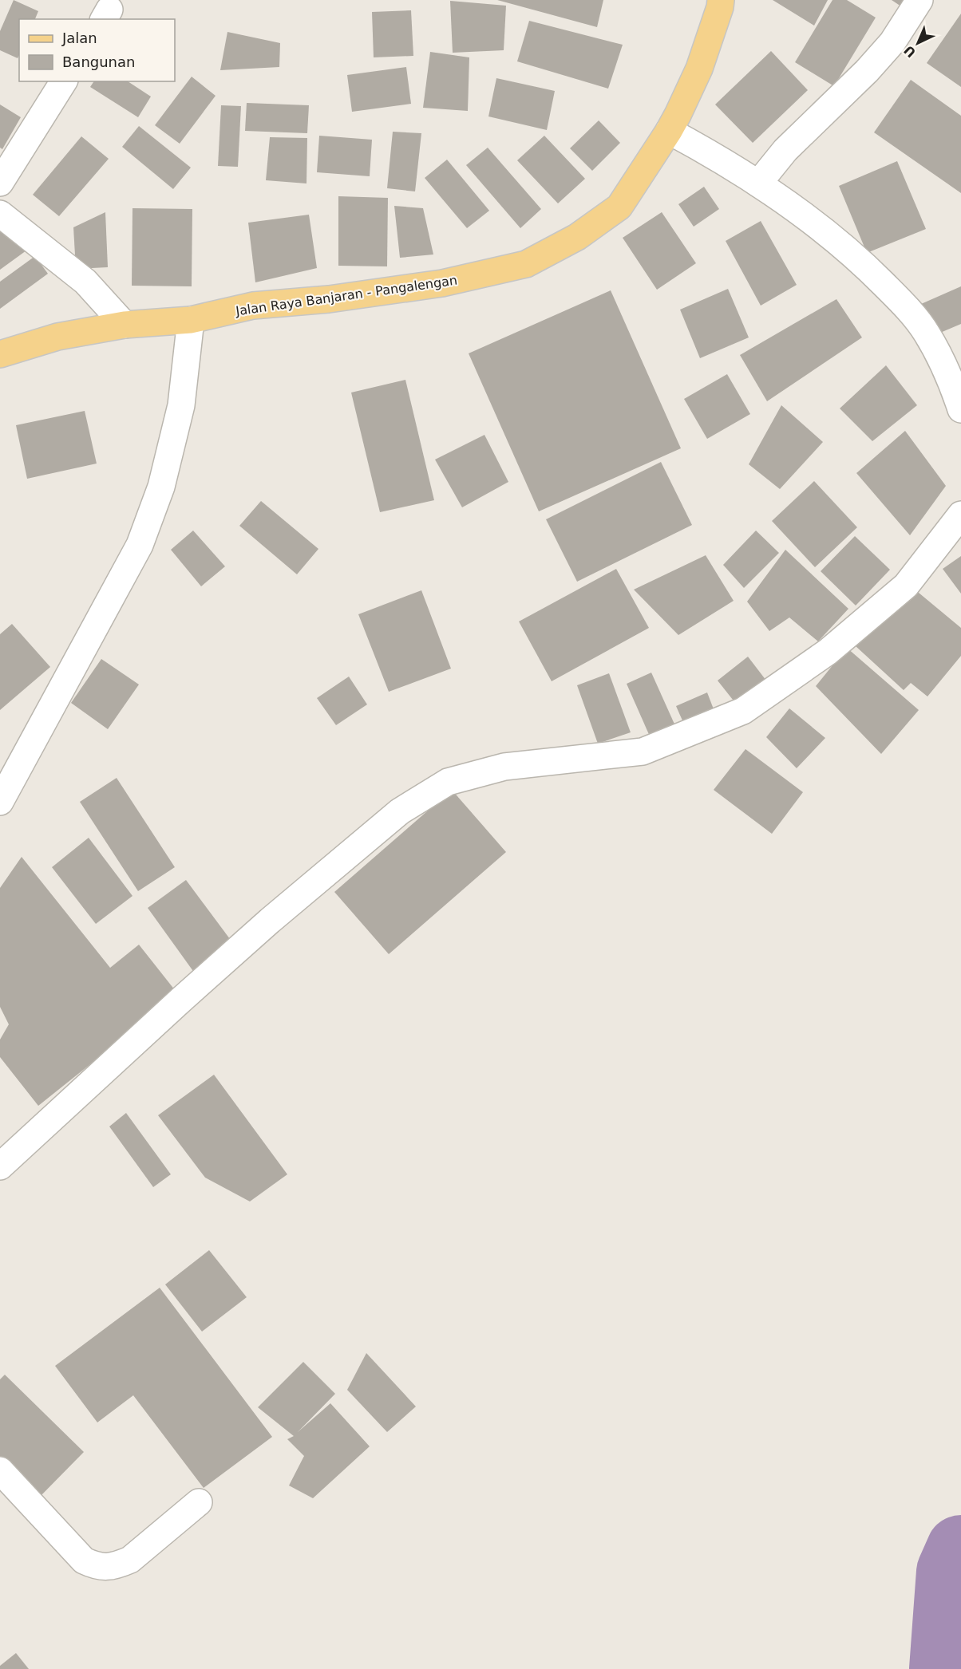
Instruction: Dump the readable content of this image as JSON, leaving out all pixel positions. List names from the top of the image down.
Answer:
{
  "streets": {
    "main road": ["Jalan Raya Banjaran - Pangalengan"]
  },
  "legend": ["Jalan", "Bangunan"],
  "north": "bottom left"
}
